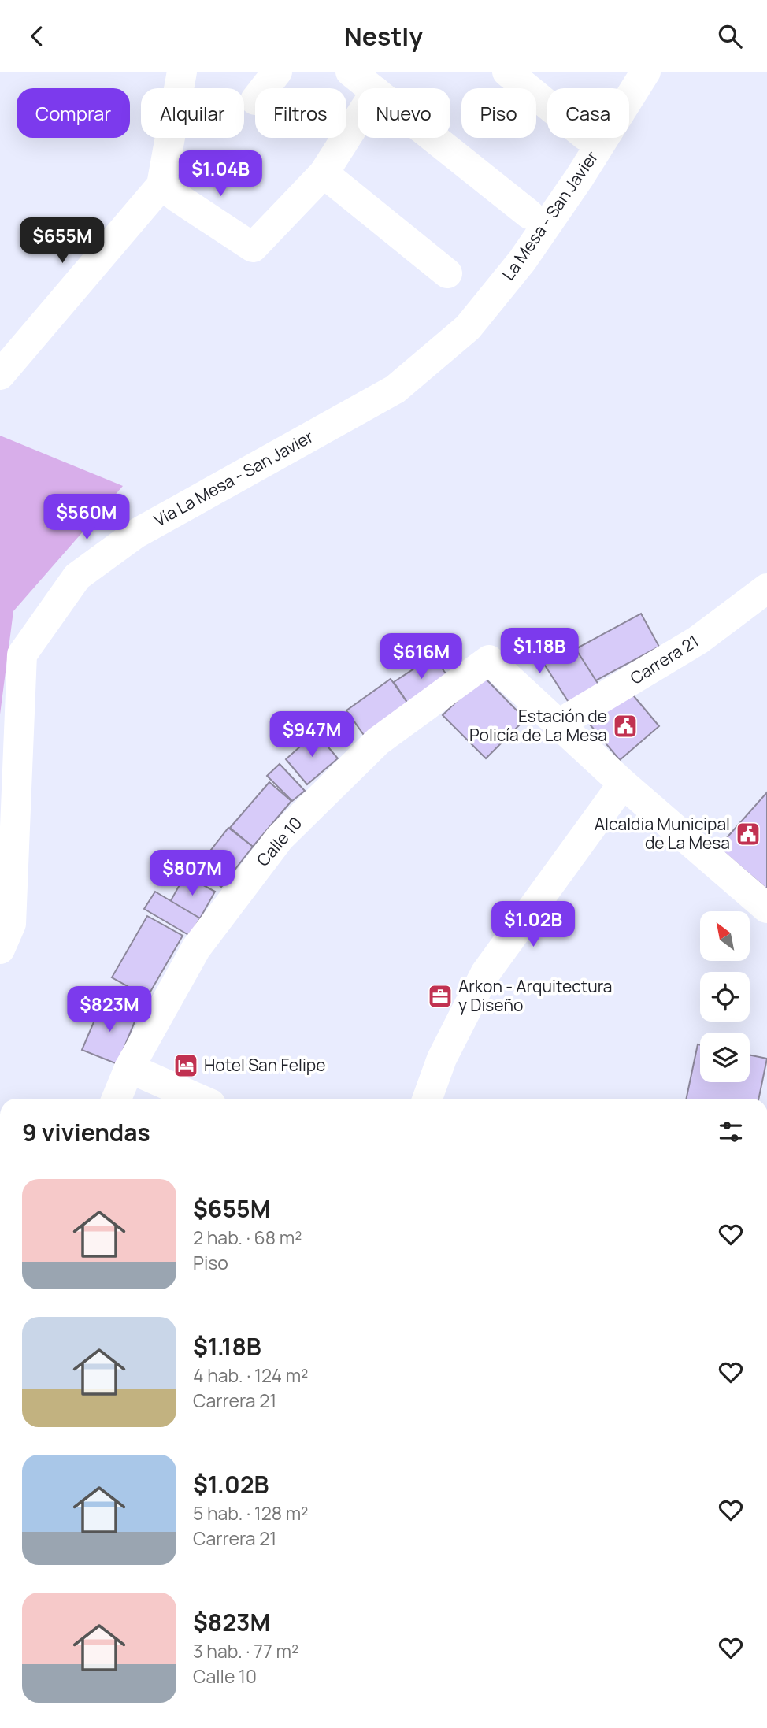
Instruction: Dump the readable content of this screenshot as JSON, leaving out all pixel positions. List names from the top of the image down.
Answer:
{
  "streets": {
    "street": [
      "La Mesa - San Javier",
      "Vía La Mesa - San Javier",
      "Carrera 21",
      "Calle 10"
    ]
  },
  "crossings": [
    ["La Mesa - San Javier", "Vía La Mesa - San Javier"],
    ["Carrera 21", "Calle 10"]
  ],
  "places": {
    "public building": ["Estación de Policía de La Mesa", "Alcaldia Municipal de La Mesa"],
    "office": ["Arkon - Arquitectura y Diseño"],
    "hotel": ["Hotel San Felipe"]
  },
  "north": "top left",
  "page": {
    "header": "Nestly",
    "chip": [
      "Comprar",
      "Alquilar",
      "Filtros",
      "Nuevo",
      "Piso",
      "Casa"
    ],
    "price": [
      "$1.04B",
      "$655M",
      "$560M",
      "$1.18B",
      "$616M",
      "$947M",
      "$807M",
      "$1.02B",
      "$823M"
    ],
    "heading": "9 viviendas",
    "list": [
      {
        "name": "$655M",
        "note": "2 hab. · 68 m² · Piso"
      },
      {
        "name": "$1.18B",
        "note": "4 hab. · 124 m² · Carrera 21"
      },
      {
        "name": "$1.02B",
        "note": "5 hab. · 128 m² · Carrera 21"
      },
      {
        "name": "$823M",
        "note": "3 hab. · 77 m² · Calle 10"
      }
    ]
  }
}
